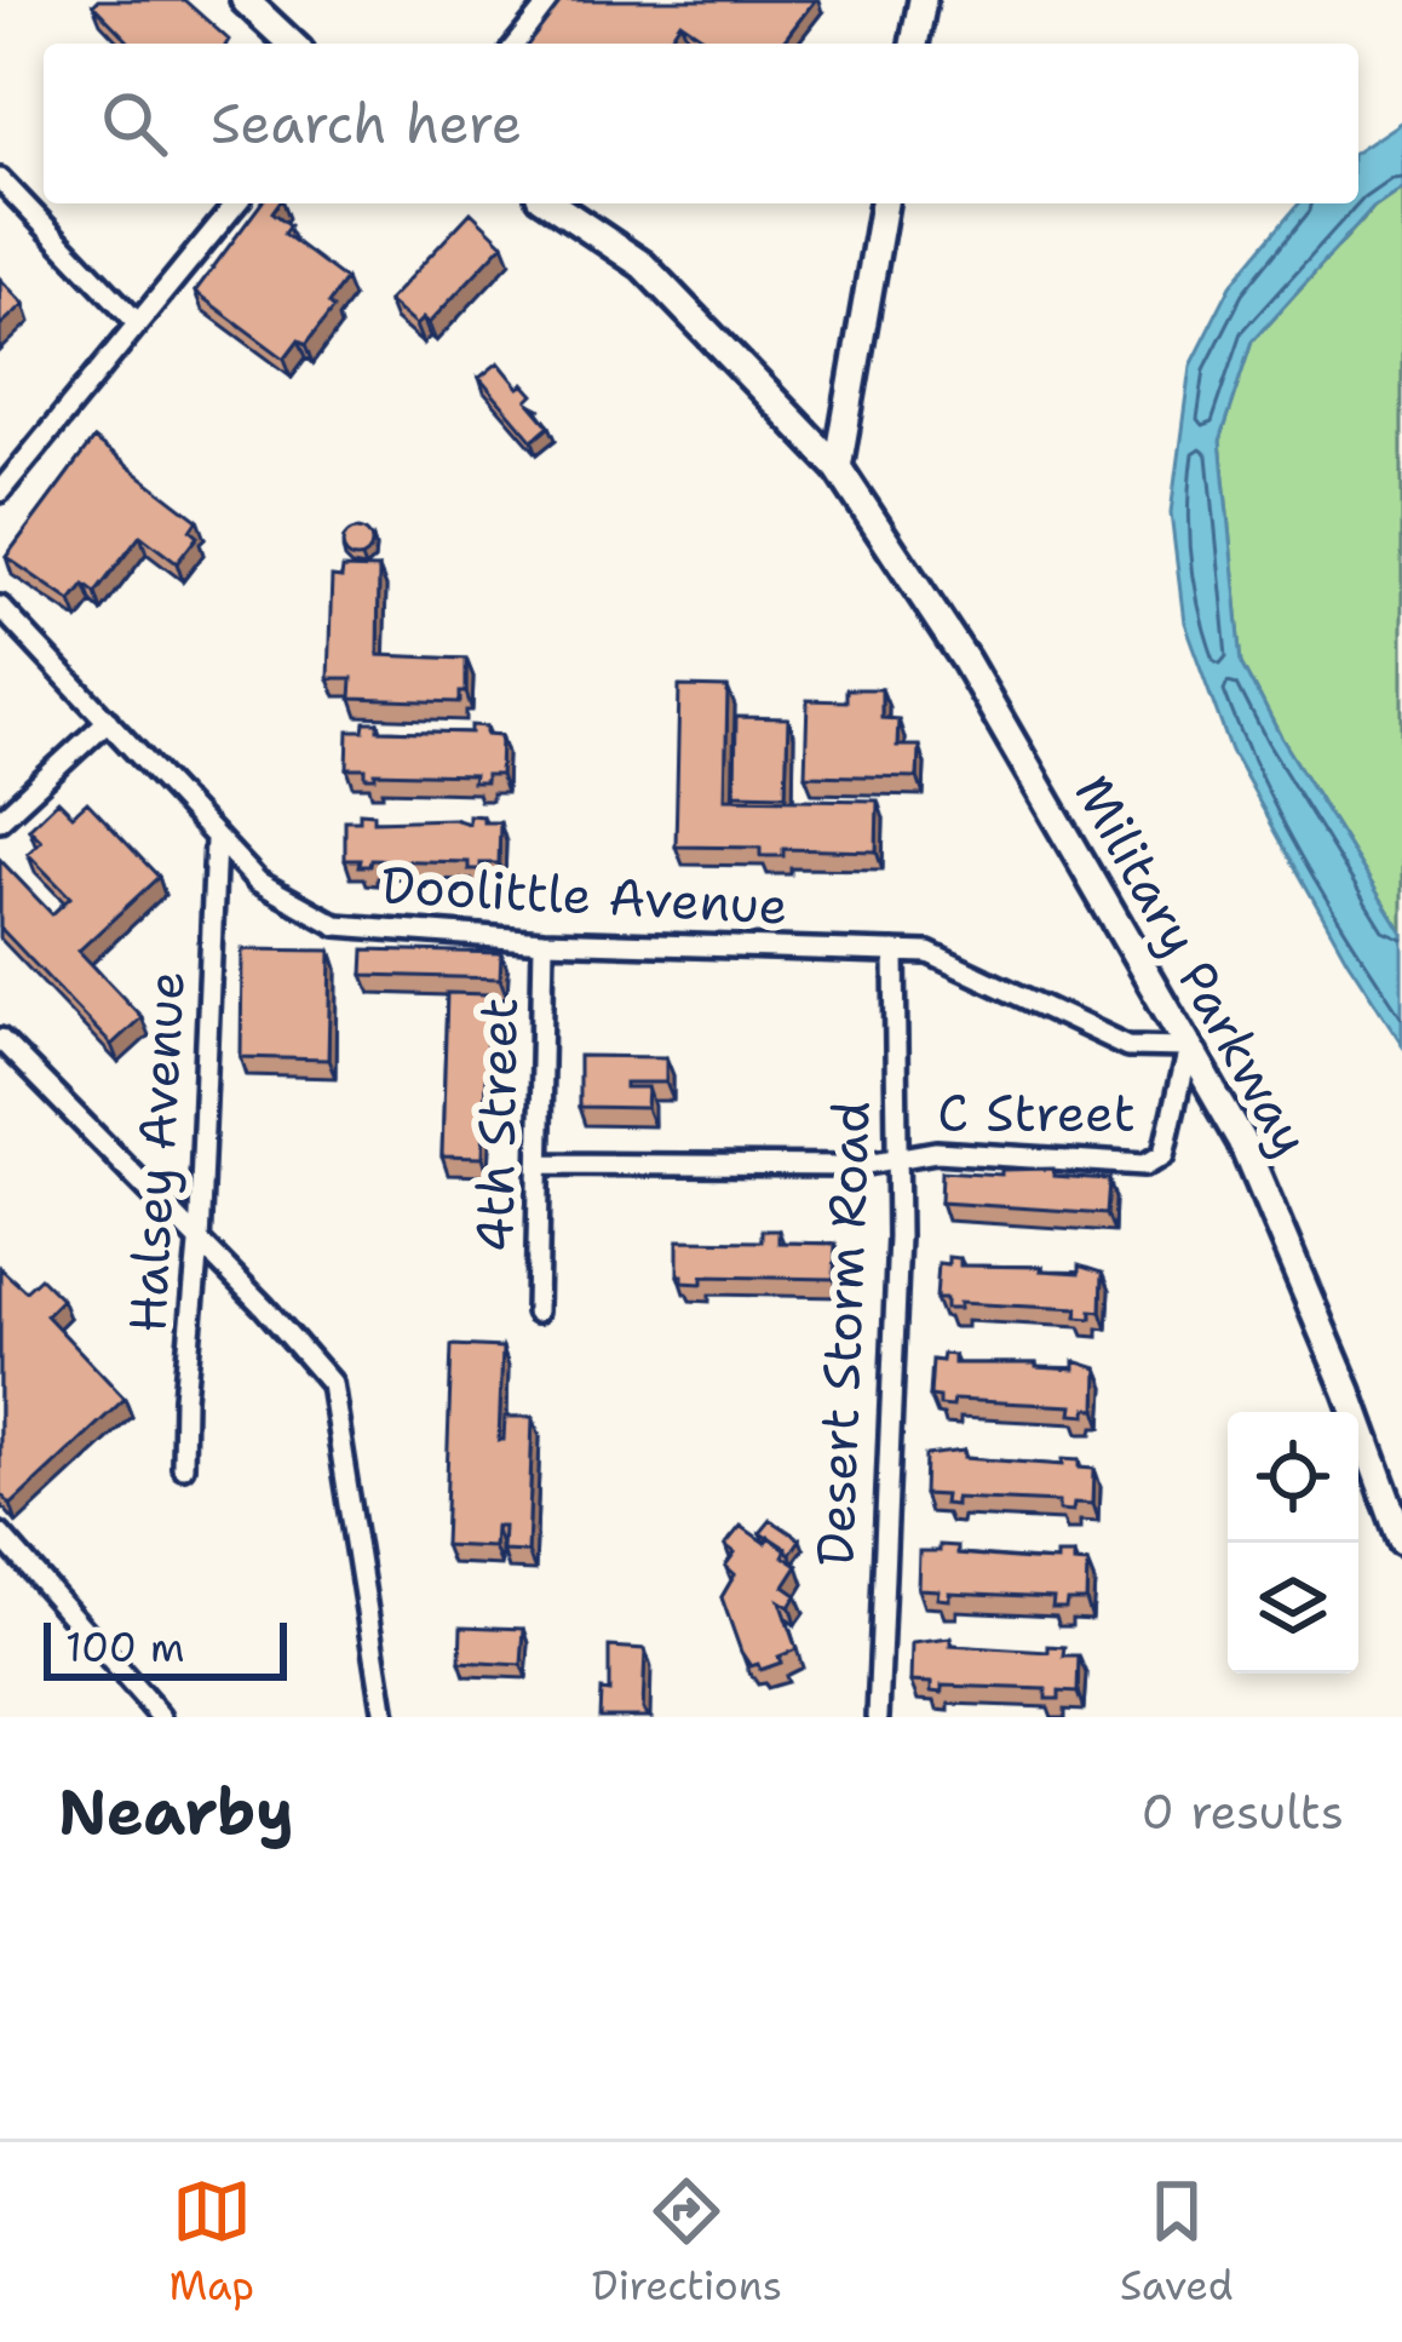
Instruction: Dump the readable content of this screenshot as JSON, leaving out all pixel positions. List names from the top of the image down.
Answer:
{
  "streets": {
    "street": [
      "Doolittle Avenue",
      "Military Parkway",
      "C Street",
      "4th Street",
      "Halsey Avenue",
      "Desert Storm Road"
    ]
  },
  "crossings": [
    ["Doolittle Avenue", "Military Parkway"],
    ["Doolittle Avenue", "C Street"],
    ["Doolittle Avenue", "4th Street"],
    ["Doolittle Avenue", "Halsey Avenue"],
    ["Doolittle Avenue", "Desert Storm Road"],
    ["Military Parkway", "C Street"],
    ["C Street", "4th Street"],
    ["C Street", "Desert Storm Road"]
  ],
  "scale_bar": "100 m",
  "page": {
    "search": "Search here",
    "scale": "100 m",
    "heading": ["Nearby", "0 results"],
    "nav": ["Map", "Directions", "Saved"]
  }
}
